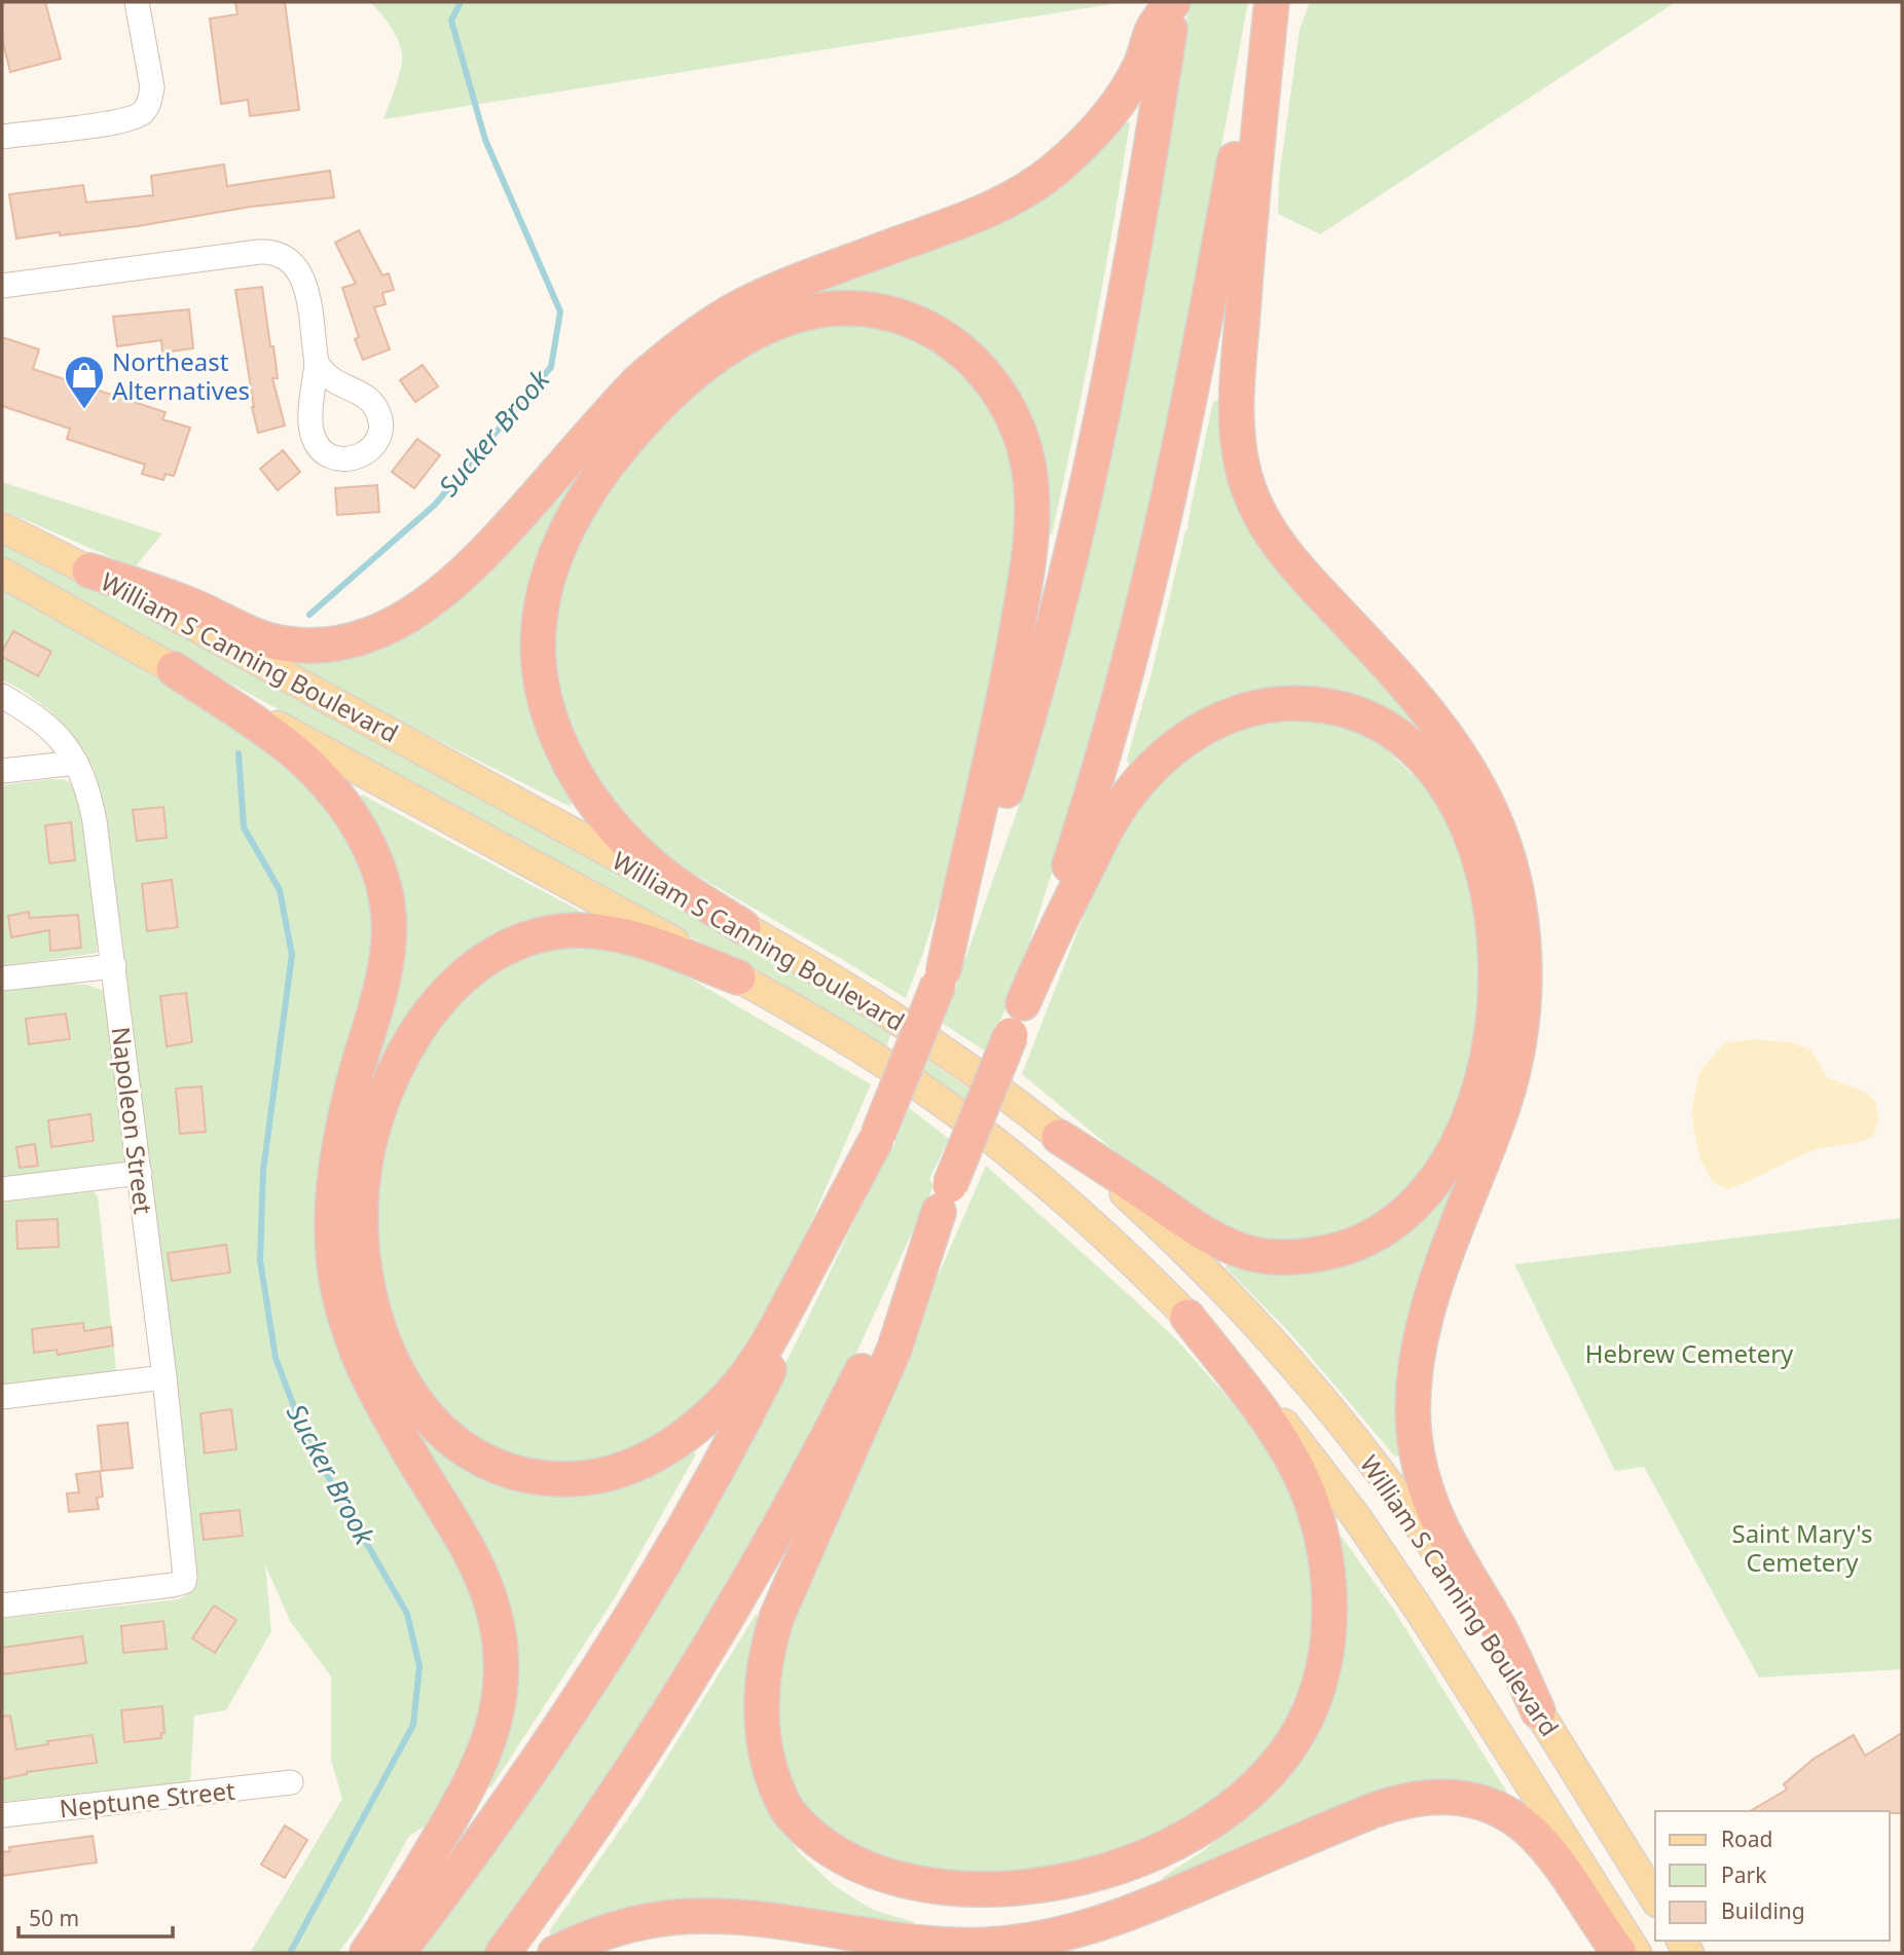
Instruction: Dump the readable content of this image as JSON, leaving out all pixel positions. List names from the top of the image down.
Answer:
{
  "streets": {
    "main road": ["William S Canning Boulevard"],
    "street": ["Napoleon Street", "Neptune Street"]
  },
  "water": ["Sucker Brook"],
  "parks": ["Hebrew Cemetery", "Saint Mary's Cemetery"],
  "places": {
    "shop": ["Northeast Alternatives"]
  },
  "legend": ["Road", "Park", "Building"],
  "scale_bar": "50 m"
}
